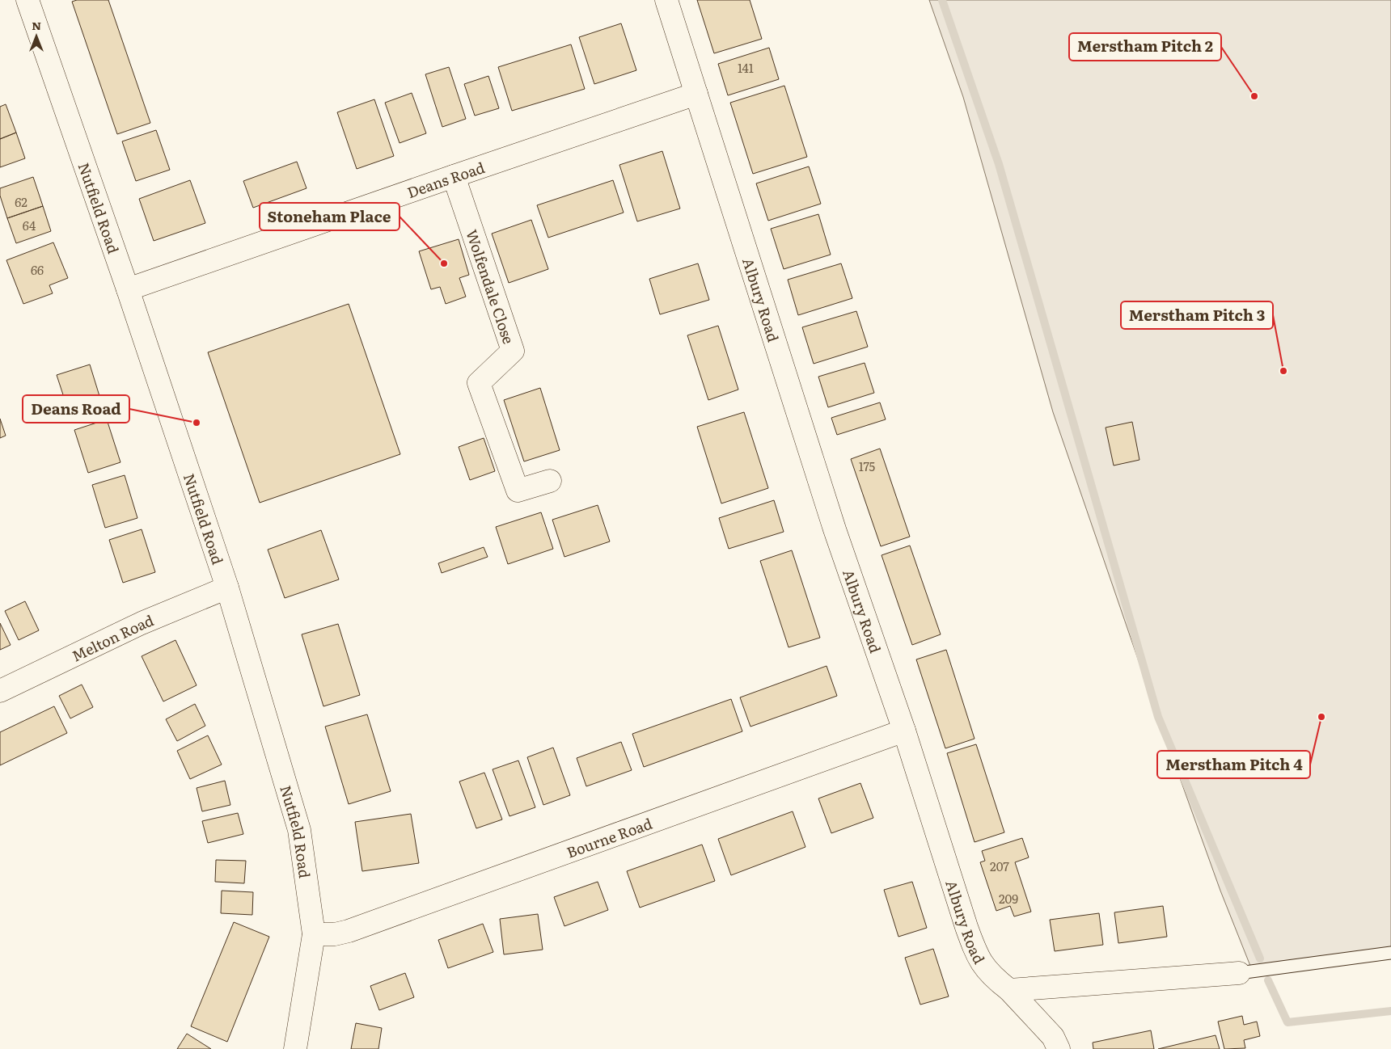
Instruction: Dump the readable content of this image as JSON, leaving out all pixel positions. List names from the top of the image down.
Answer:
{
  "streets": {
    "street": [
      "Deans Road",
      "Nutfield Road",
      "Wolfendale Close",
      "Albury Road",
      "Melton Road",
      "Bourne Road"
    ]
  },
  "crossings": [
    ["Deans Road", "Nutfield Road"],
    ["Deans Road", "Wolfendale Close"],
    ["Deans Road", "Albury Road"],
    ["Nutfield Road", "Melton Road"],
    ["Nutfield Road", "Bourne Road"],
    ["Albury Road", "Bourne Road"]
  ],
  "places": [
    "Merstham Pitch 2",
    "Stoneham Place",
    "Merstham Pitch 3",
    "Deans Road",
    "Merstham Pitch 4"
  ],
  "house_numbers": [
    "141",
    "62",
    "64",
    "66",
    "175",
    "207",
    "209"
  ],
  "north": "top"
}
